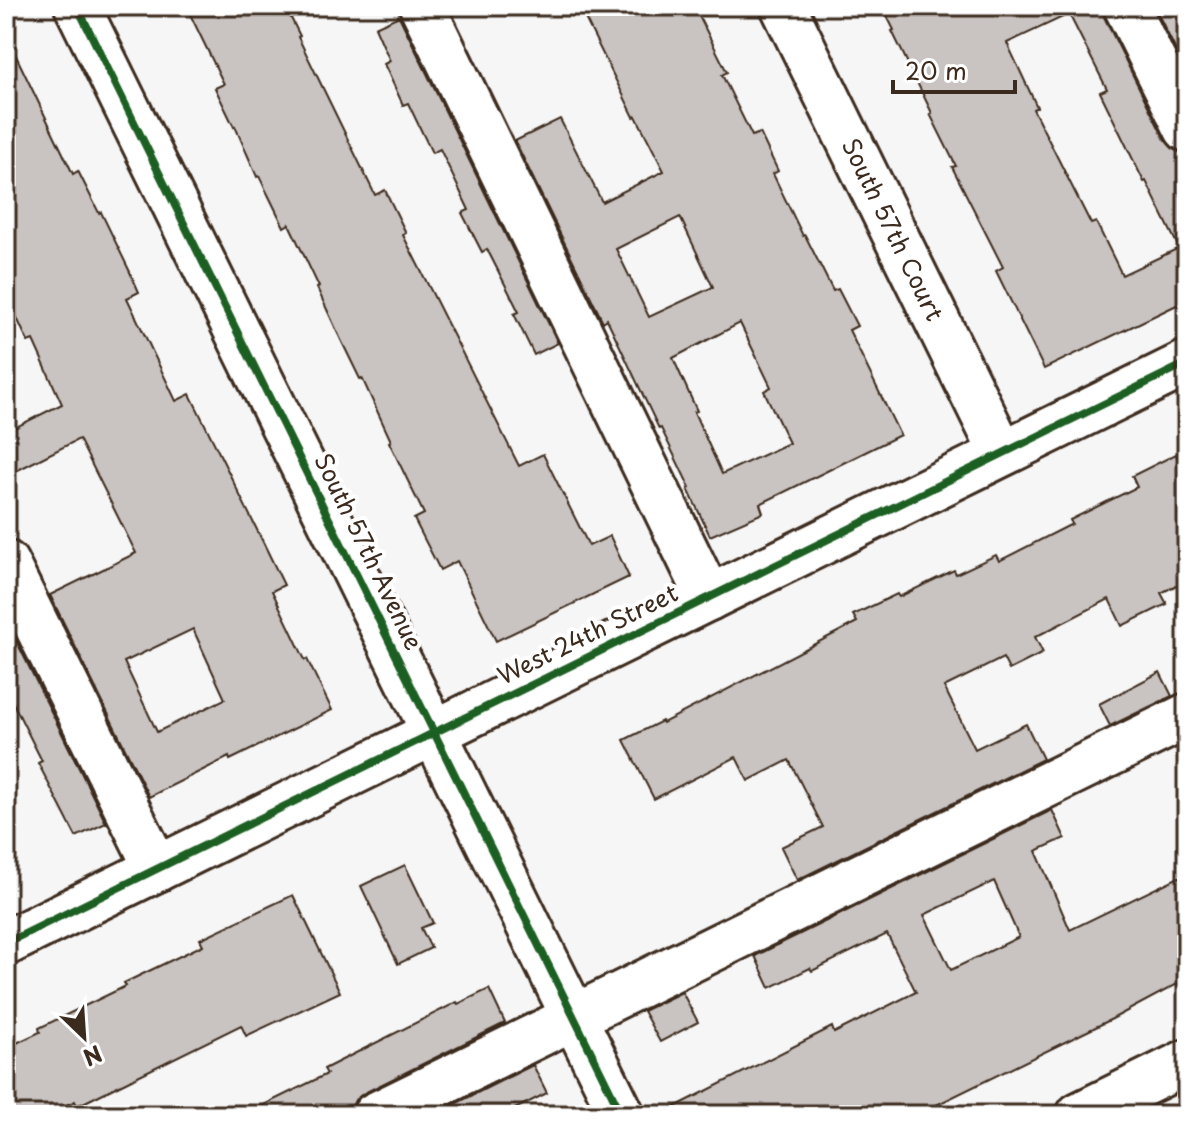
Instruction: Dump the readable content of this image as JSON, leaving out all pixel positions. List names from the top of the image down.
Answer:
{
  "streets": {
    "street": ["South 57th Court", "South 57th Avenue", "West 24th Street"]
  },
  "crossings": [
    ["South 57th Court", "West 24th Street"],
    ["South 57th Avenue", "West 24th Street"]
  ],
  "scale_bar": "20 m",
  "north": "bottom right"
}
